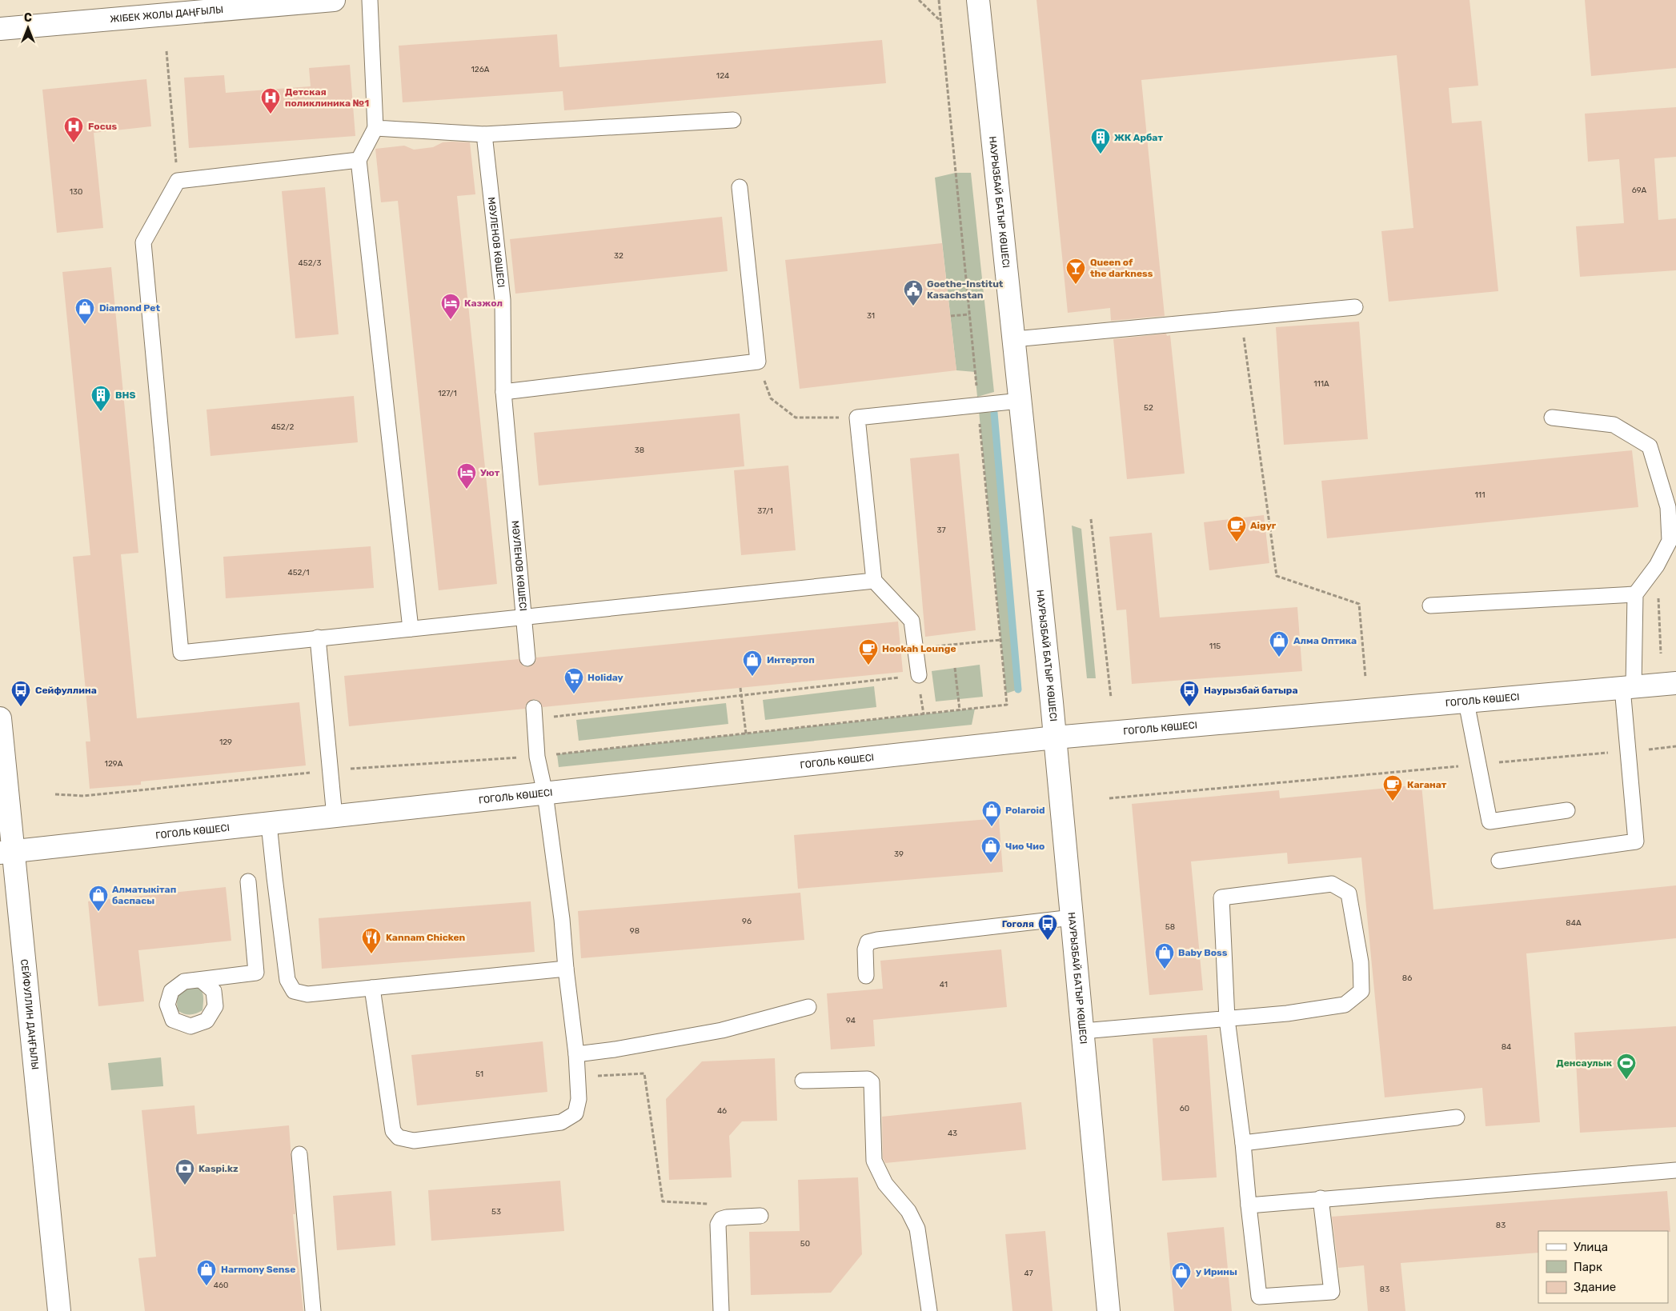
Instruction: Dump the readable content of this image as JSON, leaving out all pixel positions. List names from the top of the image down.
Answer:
{
  "streets": {
    "main road": [
      "ЖІБЕК ЖОЛЫ ДАҢҒЫЛЫ",
      "НАУРЫЗБАЙ БАТЫР КӨШЕСІ",
      "ГОГОЛЬ КӨШЕСІ",
      "СЕЙФУЛЛИН ДАҢҒЫЛЫ"
    ],
    "lane": ["МӘУЛЕНОВ КӨШЕСІ"]
  },
  "crossings": [
    ["НАУРЫЗБАЙ БАТЫР КӨШЕСІ", "ГОГОЛЬ КӨШЕСІ"],
    ["ГОГОЛЬ КӨШЕСІ", "СЕЙФУЛЛИН ДАҢҒЫЛЫ"]
  ],
  "places": {
    "hospital": ["Детская поликлиника №1", "Focus"],
    "building": ["ЖК Арбат", "BHS"],
    "bar": ["Queen of the darkness"],
    "public building": ["Goethe-Institut Kasachstan"],
    "hotel": ["Казжол", "Уют"],
    "shop": [
      "Diamond Pet",
      "Алма Оптика",
      "Интертоп",
      "Polaroid",
      "Чио Чио",
      "Алматыкітап баспасы",
      "Baby Boss",
      "Harmony Sense",
      "у Ирины"
    ],
    "cafe": ["Aigyr", "Hookah Lounge", "Каганат"],
    "supermarket": ["Holiday"],
    "bus stop": ["Сейфуллина", "Наурызбай батыра", "Гоголя"],
    "restaurant": ["Kannam Chicken"],
    "sports": ["Денсаулык"],
    "bank": ["Kaspi.kz"]
  },
  "house_numbers": [
    "126А",
    "124",
    "69А",
    "130",
    "32",
    "452/3",
    "31",
    "111А",
    "127/1",
    "52",
    "452/2",
    "38",
    "111",
    "37/1",
    "37",
    "452/1",
    "115",
    "129",
    "129А",
    "39",
    "96",
    "84А",
    "58",
    "98",
    "86",
    "41",
    "94",
    "84",
    "51",
    "60",
    "46",
    "43",
    "53",
    "83",
    "50",
    "47",
    "460",
    "83"
  ],
  "legend": ["Улица", "Парк", "Здание"],
  "north": "top"
}
